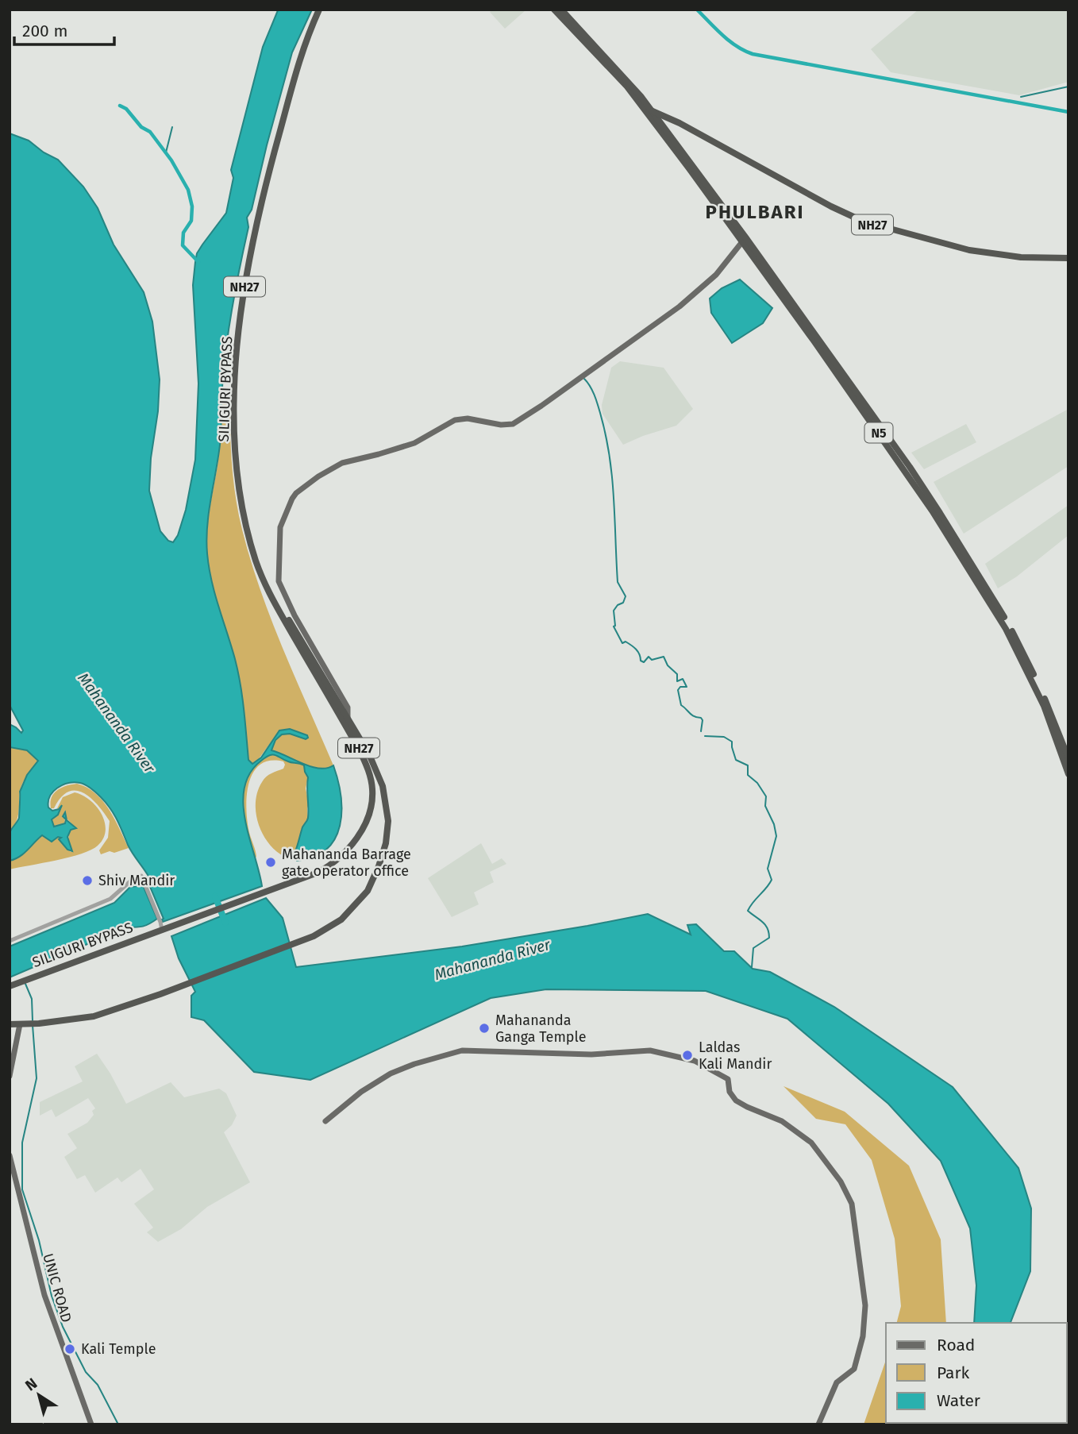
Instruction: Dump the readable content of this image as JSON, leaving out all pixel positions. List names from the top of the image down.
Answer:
{
  "streets": {
    "highway": ["NH27", "SILIGURI BYPASS", "N5"],
    "main road": ["UNIC ROAD"]
  },
  "crossings": [
    ["NH27", "SILIGURI BYPASS"],
    ["NH27", "N5"]
  ],
  "districts": ["PHULBARI"],
  "water": ["Mahananda River"],
  "places": [
    "Mahananda Barrage gate operator office",
    "Shiv Mandir",
    "Mahananda Ganga Temple",
    "Laldas Kali Mandir",
    "Kali Temple"
  ],
  "legend": ["Road", "Park", "Water"],
  "scale_bar": "200 m",
  "north": "top left"
}
